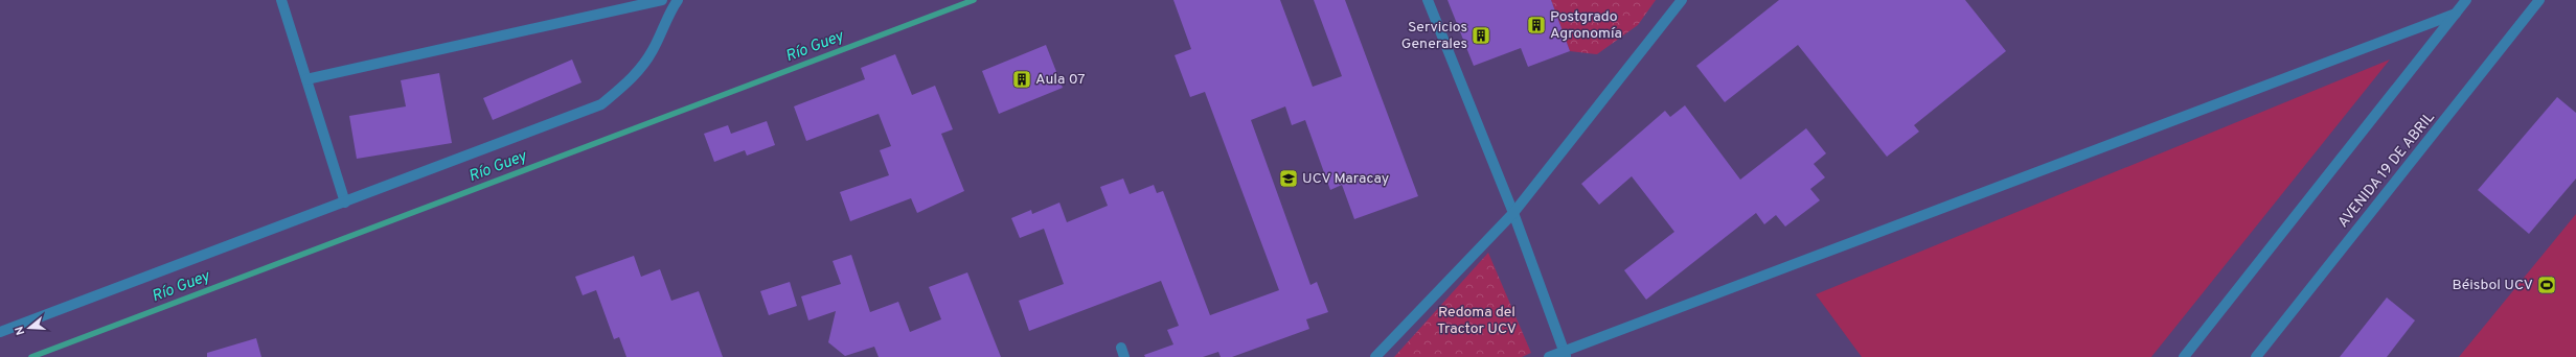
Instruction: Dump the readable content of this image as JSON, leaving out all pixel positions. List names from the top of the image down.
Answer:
{
  "streets": {
    "lane": ["AVENIDA 19 DE ABRIL"]
  },
  "water": ["Río Guey"],
  "parks": ["Redoma del Tractor UCV"],
  "places": {
    "building": ["Postgrado Agronomía", "Servicios Generales", "Aula 07"],
    "school or university": ["UCV Maracay"],
    "sports": ["Béisbol UCV"]
  },
  "north": "left"
}
